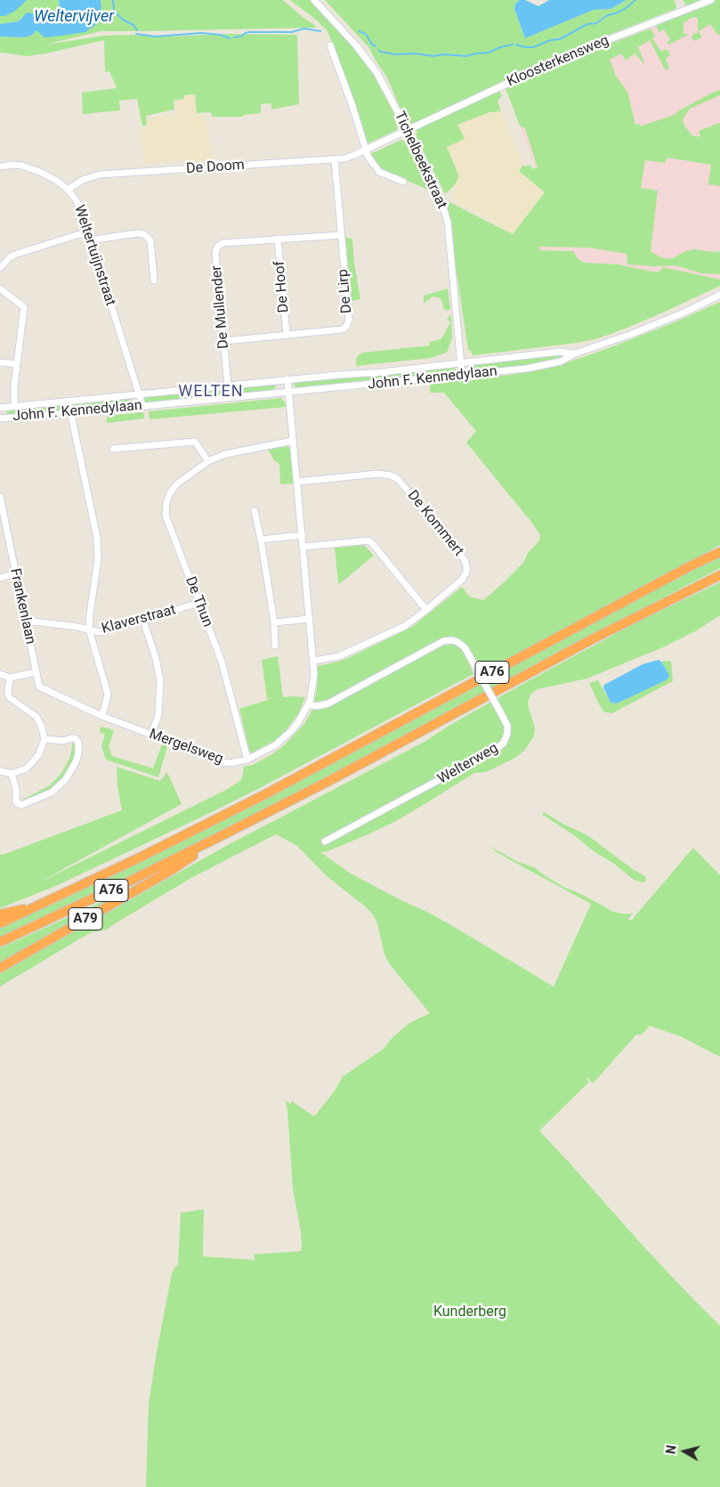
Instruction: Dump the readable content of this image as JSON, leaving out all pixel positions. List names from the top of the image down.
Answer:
{
  "streets": {
    "highway": ["A76", "A79"],
    "street": [
      "Kloosterkensweg",
      "Tichelbeekstraat",
      "De Doom",
      "Weltertuijnstraat",
      "De Hoof",
      "De Lirp",
      "De Mullender",
      "John F. Kennedylaan",
      "De Kommert",
      "De Thun",
      "Frankenlaan",
      "Klaverstraat",
      "Mergelsweg",
      "Welterweg"
    ]
  },
  "crossings": [
    ["Kloosterkensweg", "Tichelbeekstraat"],
    ["Kloosterkensweg", "De Doom"],
    ["Tichelbeekstraat", "De Doom"],
    ["Tichelbeekstraat", "John F. Kennedylaan"],
    ["De Doom", "Weltertuijnstraat"],
    ["De Doom", "De Lirp"],
    ["Weltertuijnstraat", "John F. Kennedylaan"],
    ["De Hoof", "De Lirp"],
    ["De Hoof", "De Mullender"],
    ["De Lirp", "De Mullender"],
    ["De Mullender", "John F. Kennedylaan"],
    ["John F. Kennedylaan", "Mergelsweg"],
    ["De Kommert", "Mergelsweg"],
    ["De Thun", "Klaverstraat"],
    ["De Thun", "Mergelsweg"],
    ["Frankenlaan", "Klaverstraat"],
    ["Frankenlaan", "Mergelsweg"],
    ["A76", "A79"],
    ["Mergelsweg", "Welterweg"]
  ],
  "districts": ["WELTEN"],
  "water": ["Weltervijver"],
  "parks": ["Kunderberg"],
  "north": "left"
}
